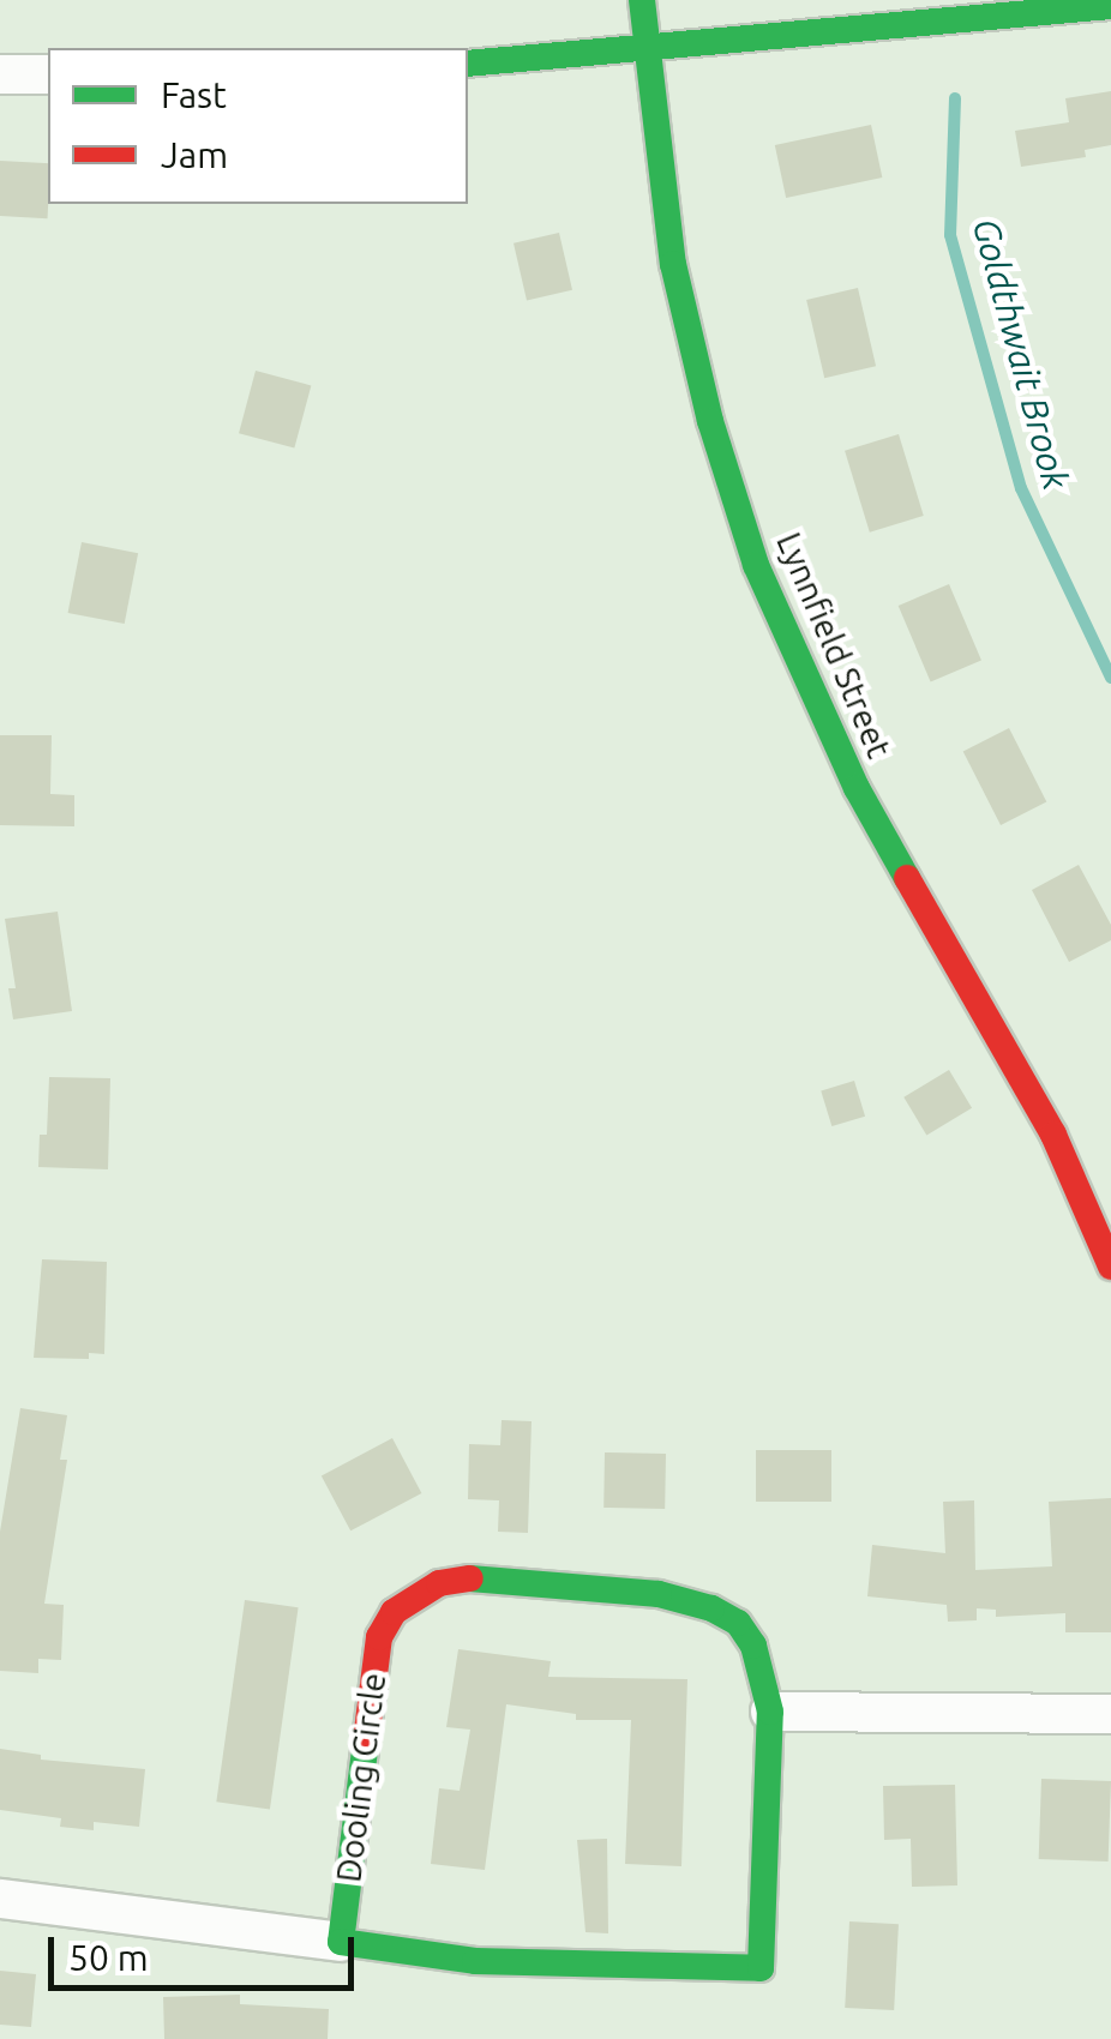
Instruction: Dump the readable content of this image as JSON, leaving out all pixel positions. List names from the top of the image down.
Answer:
{
  "streets": {
    "street": ["Lynnfield Street", "Dooling Circle"]
  },
  "water": ["Goldthwait Brook"],
  "legend": ["Fast", "Jam"],
  "scale_bar": "50 m"
}
